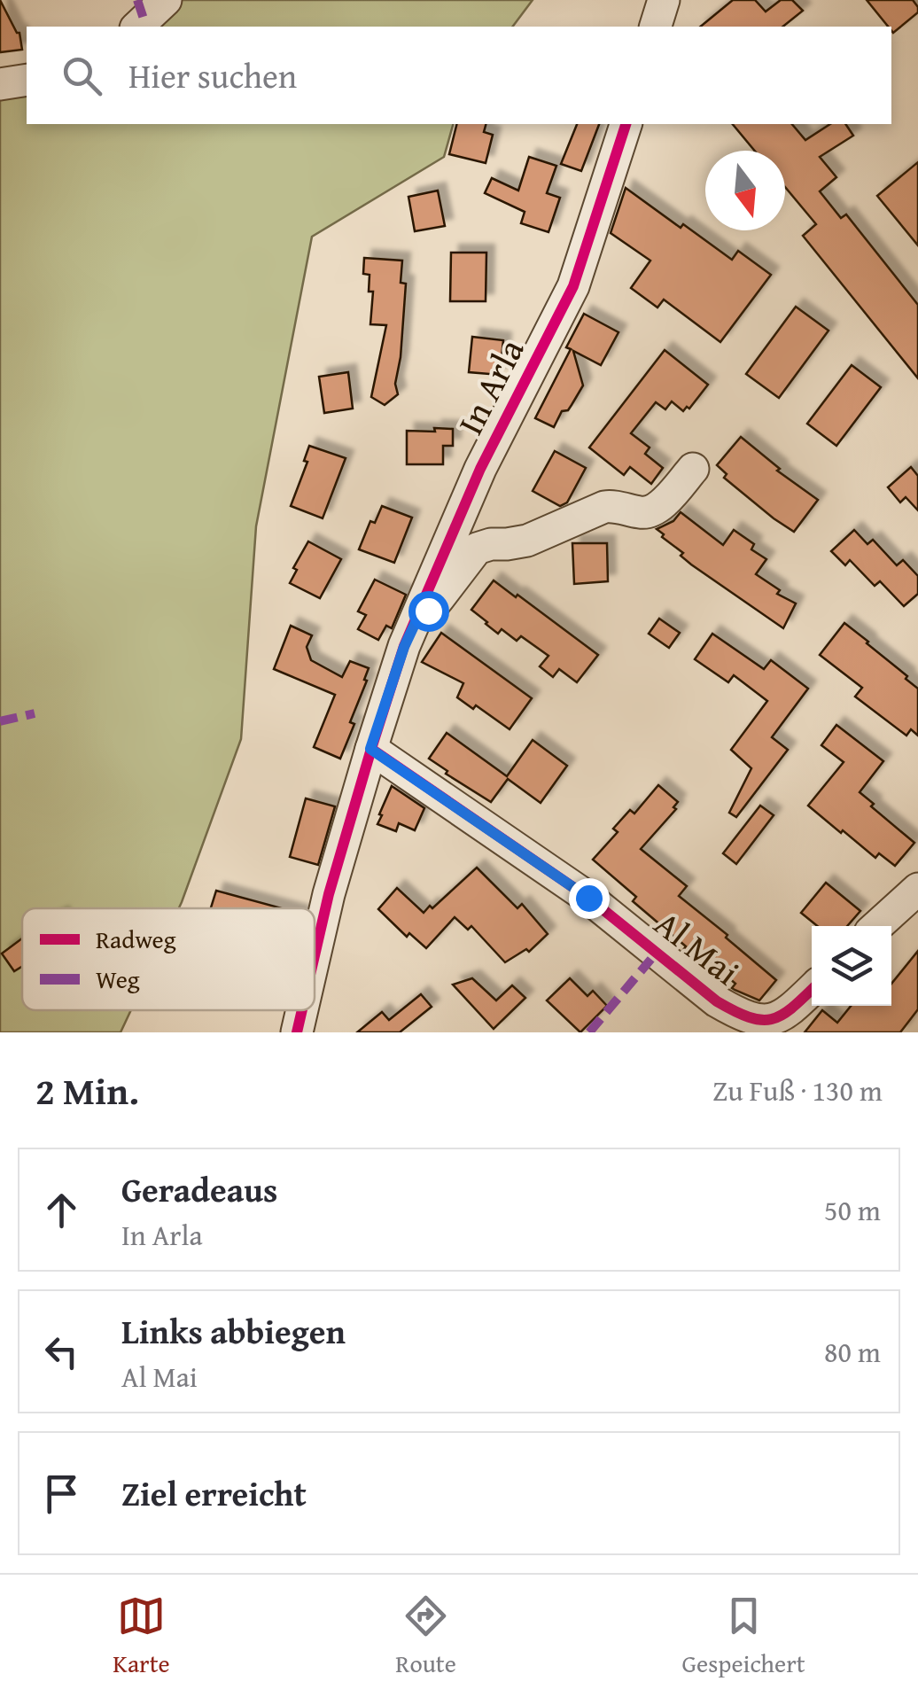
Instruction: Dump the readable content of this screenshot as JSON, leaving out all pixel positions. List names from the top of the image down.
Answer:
{
  "streets": {
    "street": ["In Arla", "Al Mai"]
  },
  "crossings": [
    ["In Arla", "Al Mai"]
  ],
  "legend": ["Radweg", "Weg"],
  "north": "bottom",
  "page": {
    "search": "Hier suchen",
    "heading": ["2 Min.", "Zu Fuß · 130 m"],
    "list": [
      ["Geradeaus", "In Arla", "50 m"],
      ["Links abbiegen", "Al Mai", "80 m"],
      "Ziel erreicht"
    ],
    "nav": ["Karte", "Route", "Gespeichert"]
  }
}
